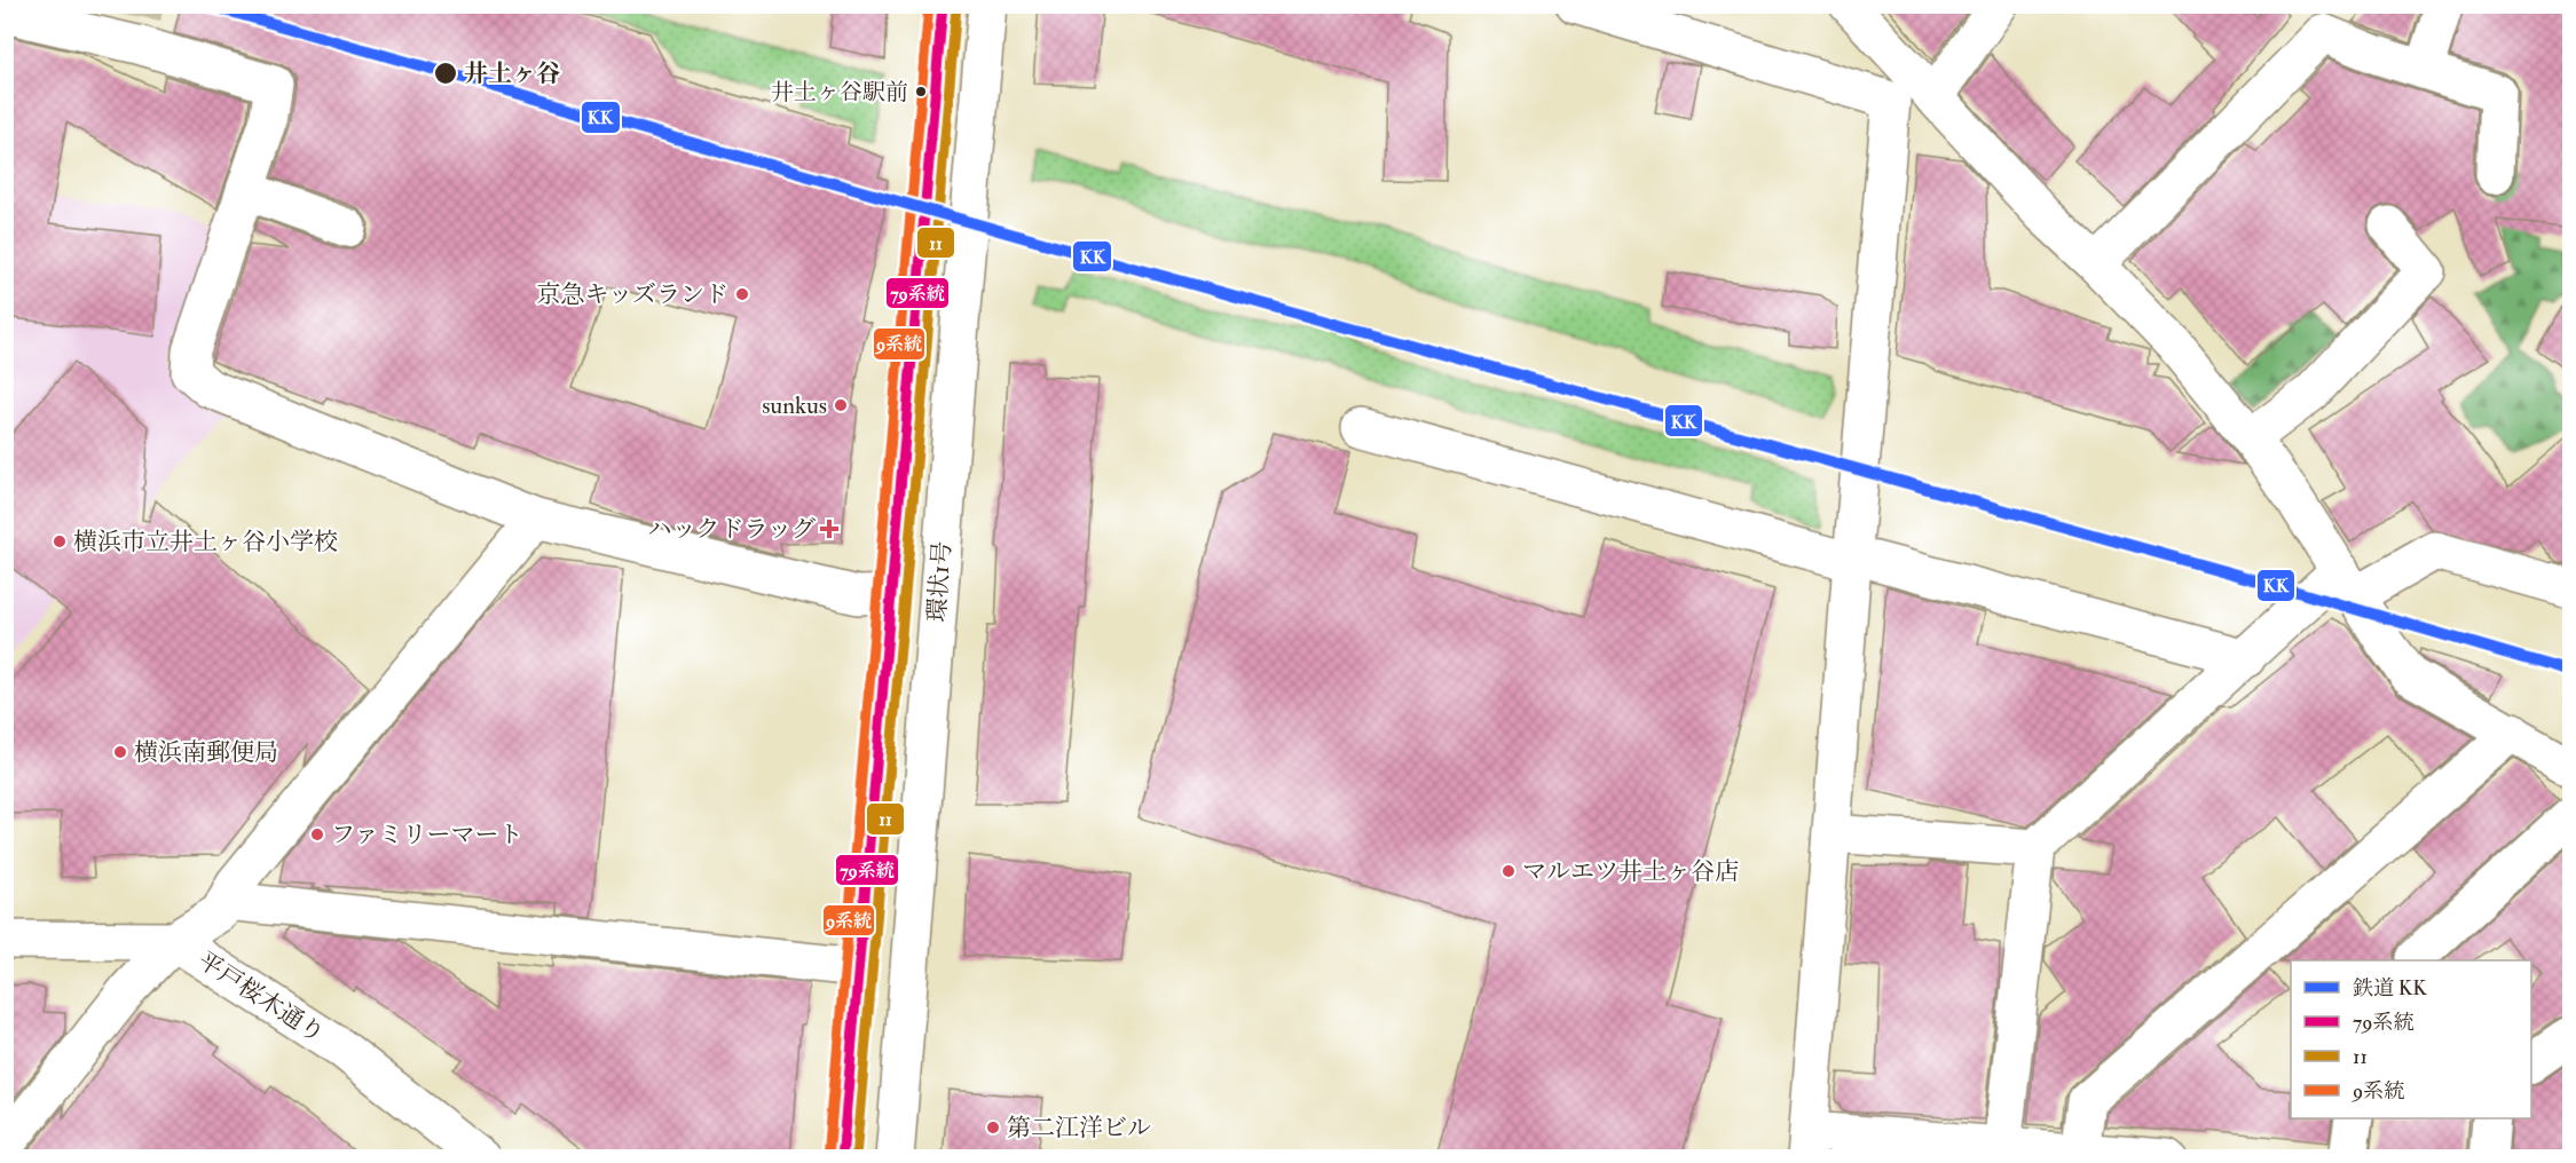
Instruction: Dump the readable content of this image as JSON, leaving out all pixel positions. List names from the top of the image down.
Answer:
{
  "streets": {
    "street": ["環状1号", "平戸桜木通り"]
  },
  "places": {
    "other": [
      "井土ヶ谷",
      "井土ヶ谷駅前",
      "京急キッズランド",
      "sunkus",
      "横浜市立井土ヶ谷小学校",
      "横浜南郵便局",
      "ファミリーマート",
      "マルエツ井土ヶ谷店",
      "第二江洋ビル"
    ],
    "health": ["ハックドラッグ"]
  },
  "lines": [
    "rail line KK",
    "transit line 79系統",
    "transit line 9系統",
    "transit line 11"
  ],
  "legend": [
    "鉄道 KK",
    "79系統",
    "11",
    "9系統"
  ]
}
